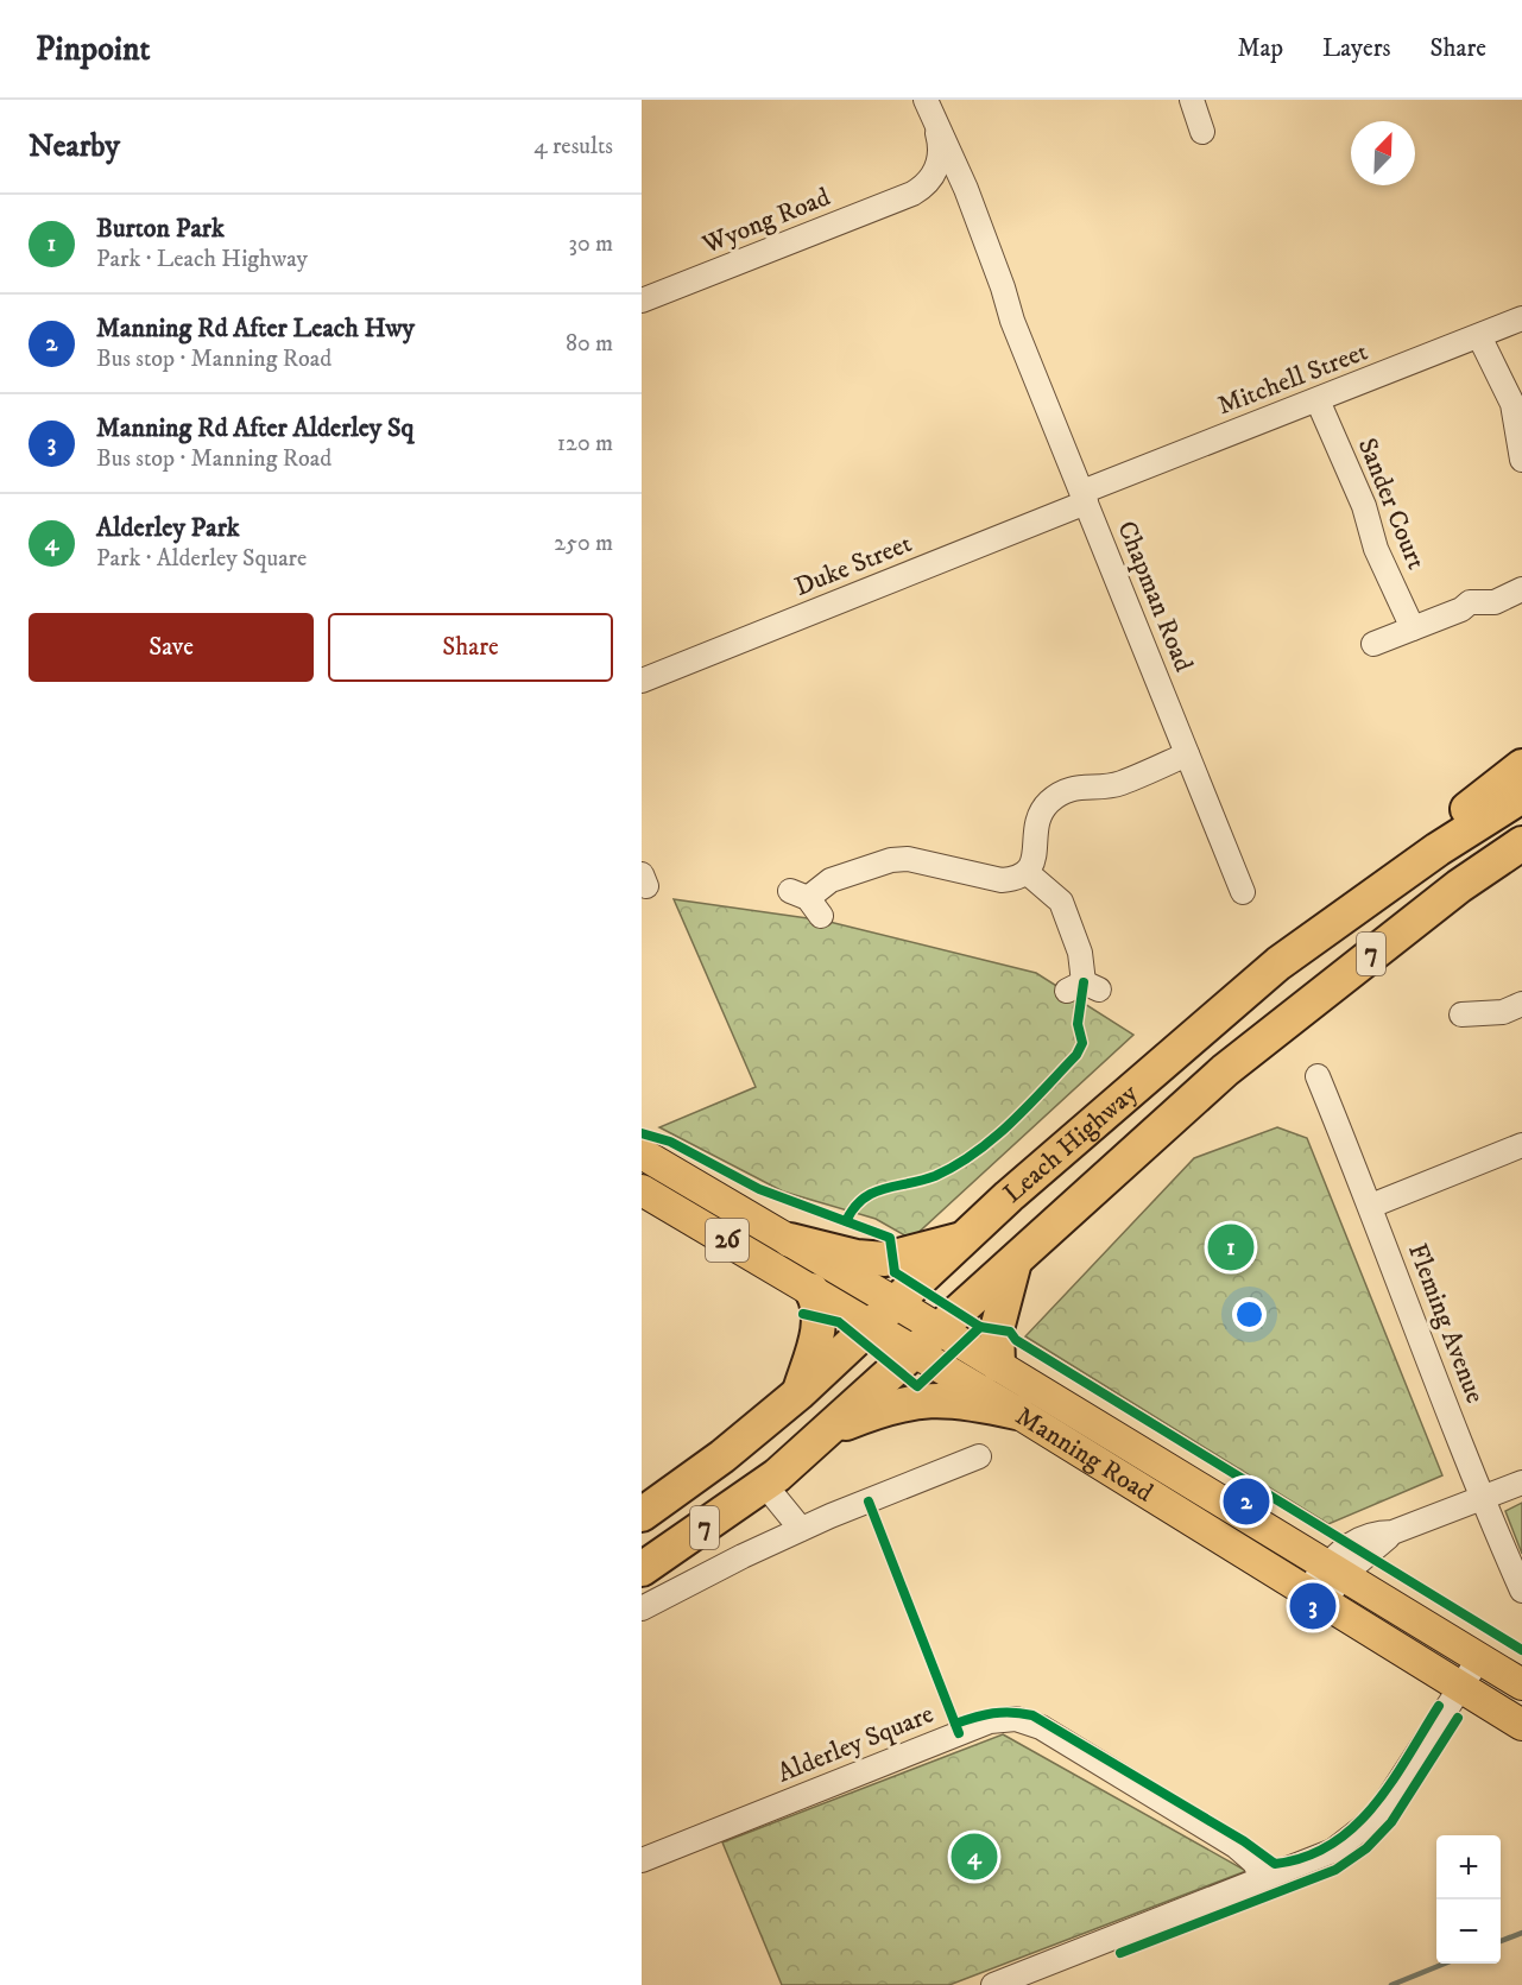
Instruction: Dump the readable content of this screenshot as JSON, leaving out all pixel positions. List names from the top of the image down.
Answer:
{
  "streets": {
    "highway": ["7", "Leach Highway"],
    "main road": ["26", "Manning Road"],
    "street": [
      "Wyong Road",
      "Mitchell Street",
      "Sander Court",
      "Duke Street",
      "Chapman Road",
      "Fleming Avenue",
      "Alderley Square"
    ]
  },
  "crossings": [
    ["Wyong Road", "Chapman Road"],
    ["Mitchell Street", "Sander Court"],
    ["Mitchell Street", "Duke Street"],
    ["Mitchell Street", "Chapman Road"],
    ["Duke Street", "Chapman Road"],
    ["Leach Highway", "Manning Road"]
  ],
  "north": "top right",
  "page": {
    "header": "Pinpoint",
    "nav": ["Map", "Layers", "Share"],
    "heading": ["Nearby", "4 results"],
    "list": [
      {
        "mark": "1",
        "name": "Burton Park",
        "note": "Park · Leach Highway",
        "value": "30 m"
      },
      {
        "mark": "2",
        "name": "Manning Rd After Leach Hwy",
        "note": "Bus stop · Manning Road",
        "value": "80 m"
      },
      {
        "mark": "3",
        "name": "Manning Rd After Alderley Sq",
        "note": "Bus stop · Manning Road",
        "value": "120 m"
      },
      {
        "mark": "4",
        "name": "Alderley Park",
        "note": "Park · Alderley Square",
        "value": "250 m"
      }
    ],
    "buttons": ["Save", "Share"],
    "pins": [
      "1",
      "2",
      "3",
      "4"
    ],
    "map_buttons": ["+", "−"]
  }
}
